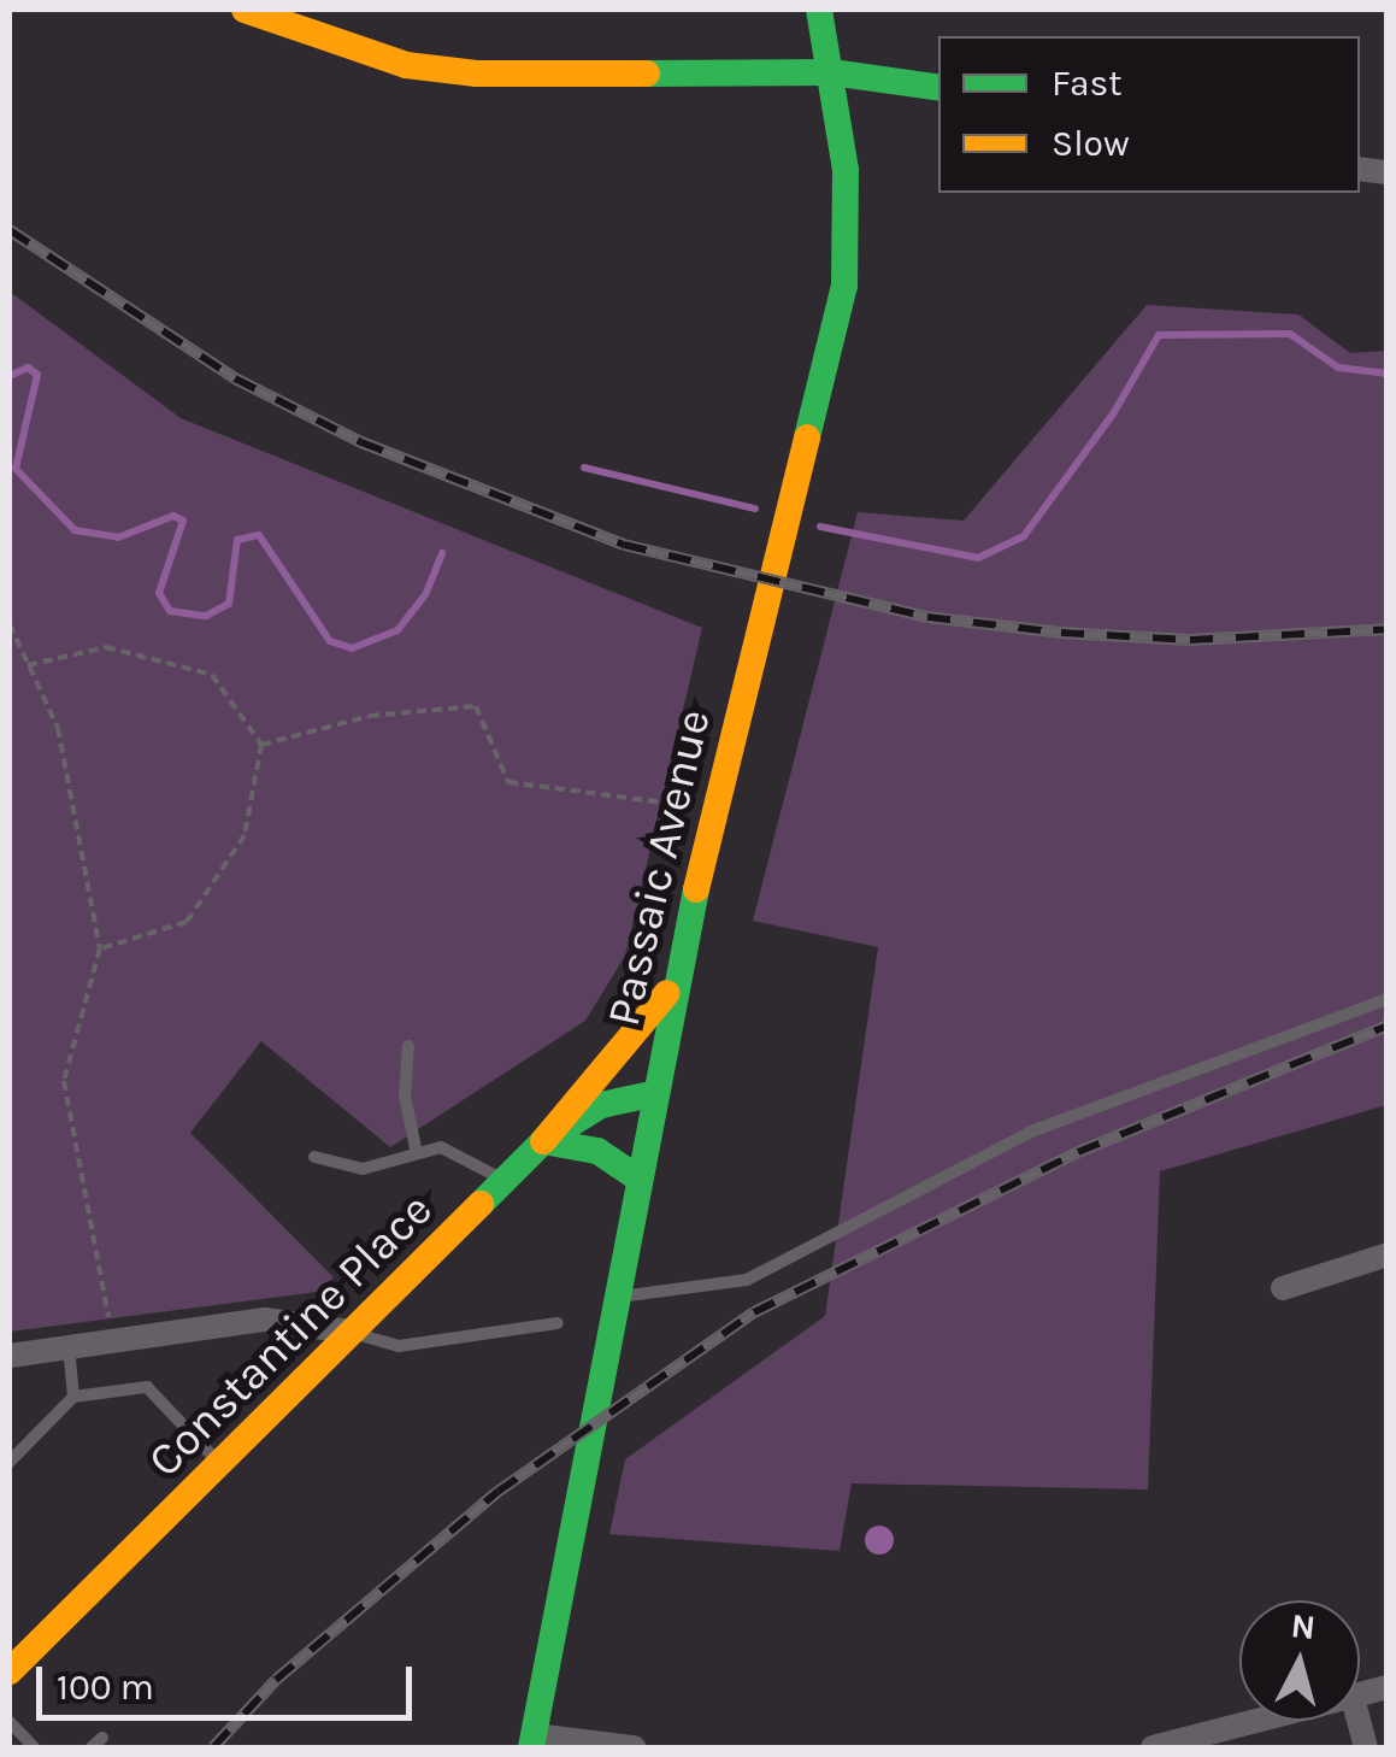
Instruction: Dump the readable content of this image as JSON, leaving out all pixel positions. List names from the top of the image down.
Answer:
{
  "streets": {
    "main road": ["Passaic Avenue", "Constantine Place"]
  },
  "crossings": [
    ["Passaic Avenue", "Constantine Place"]
  ],
  "legend": ["Fast", "Slow"],
  "scale_bar": "100 m",
  "north": "top"
}
